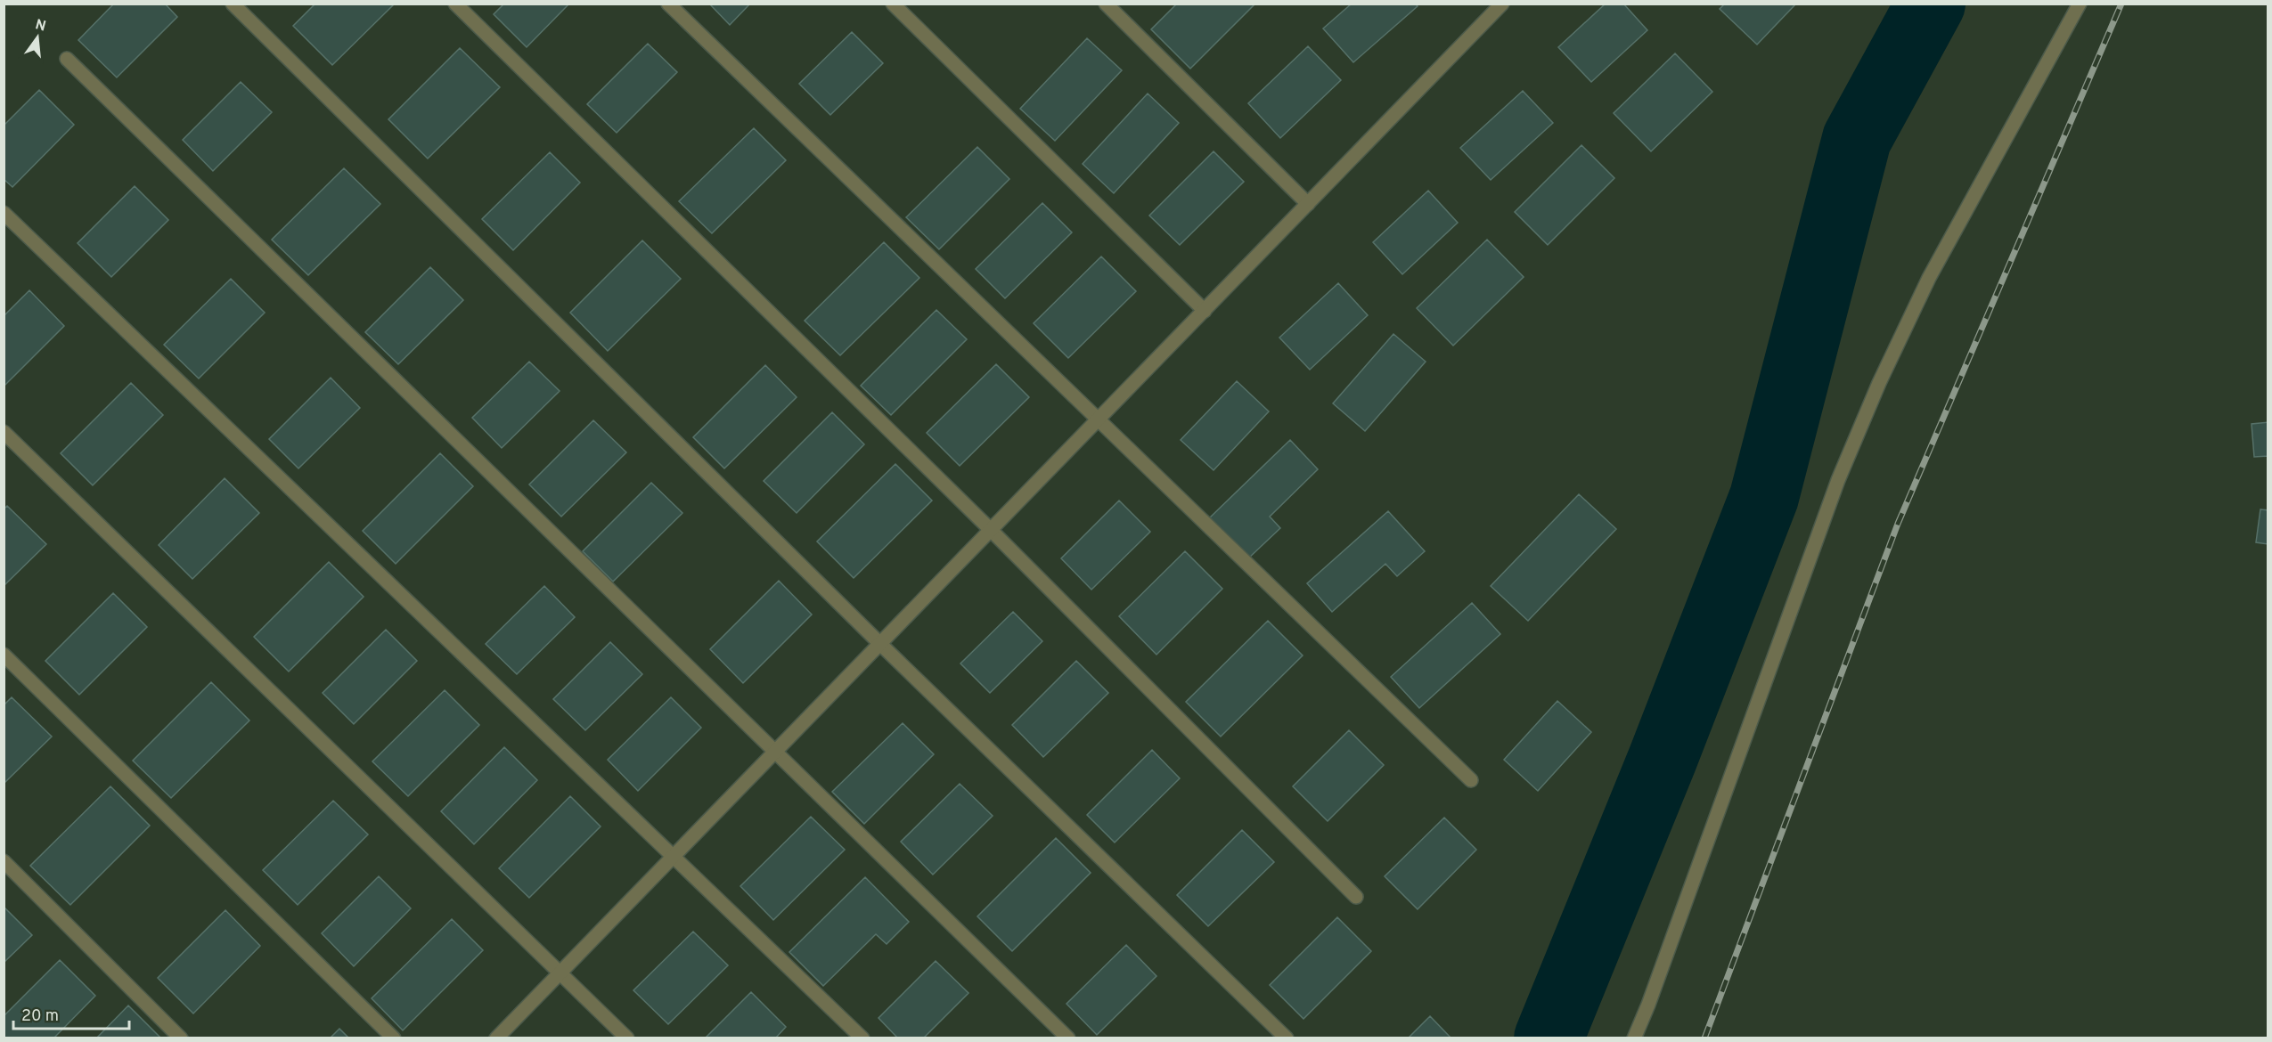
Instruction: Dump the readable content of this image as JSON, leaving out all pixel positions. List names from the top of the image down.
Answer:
{
  "scale_bar": "20 m",
  "north": "top"
}
